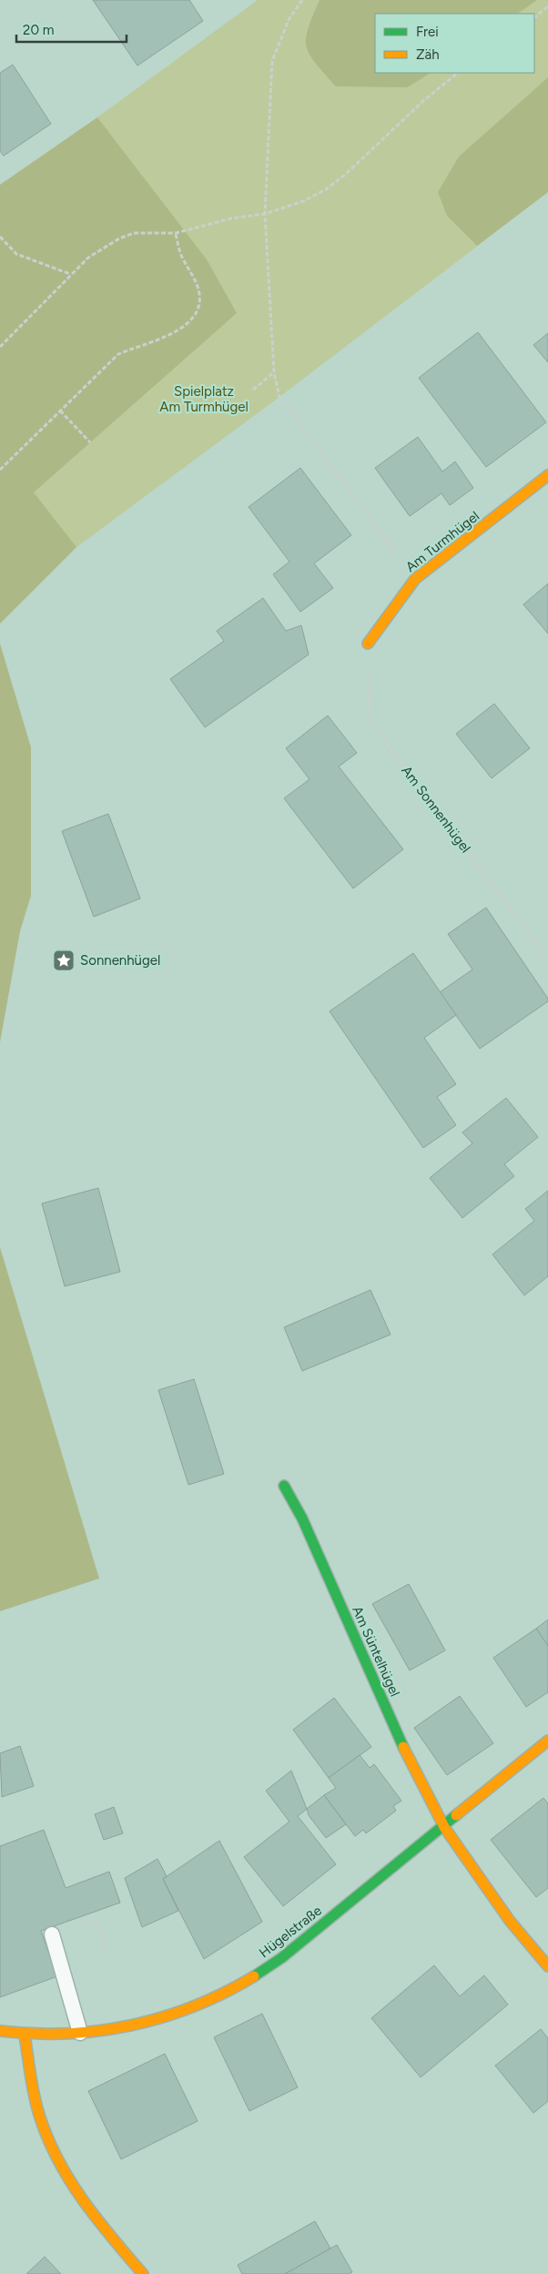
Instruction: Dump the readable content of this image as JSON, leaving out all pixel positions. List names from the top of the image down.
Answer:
{
  "streets": {
    "street": ["Am Turmhügel", "Am Süntelhügel", "Hügelstraße"],
    "path": ["Am Sonnenhügel"]
  },
  "crossings": [
    ["Am Turmhügel", "Am Sonnenhügel"],
    ["Am Süntelhügel", "Hügelstraße"]
  ],
  "parks": ["Spielplatz Am Turmhügel"],
  "places": {
    "place": ["Sonnenhügel"]
  },
  "legend": ["Frei", "Zäh"],
  "scale_bar": "20 m"
}
